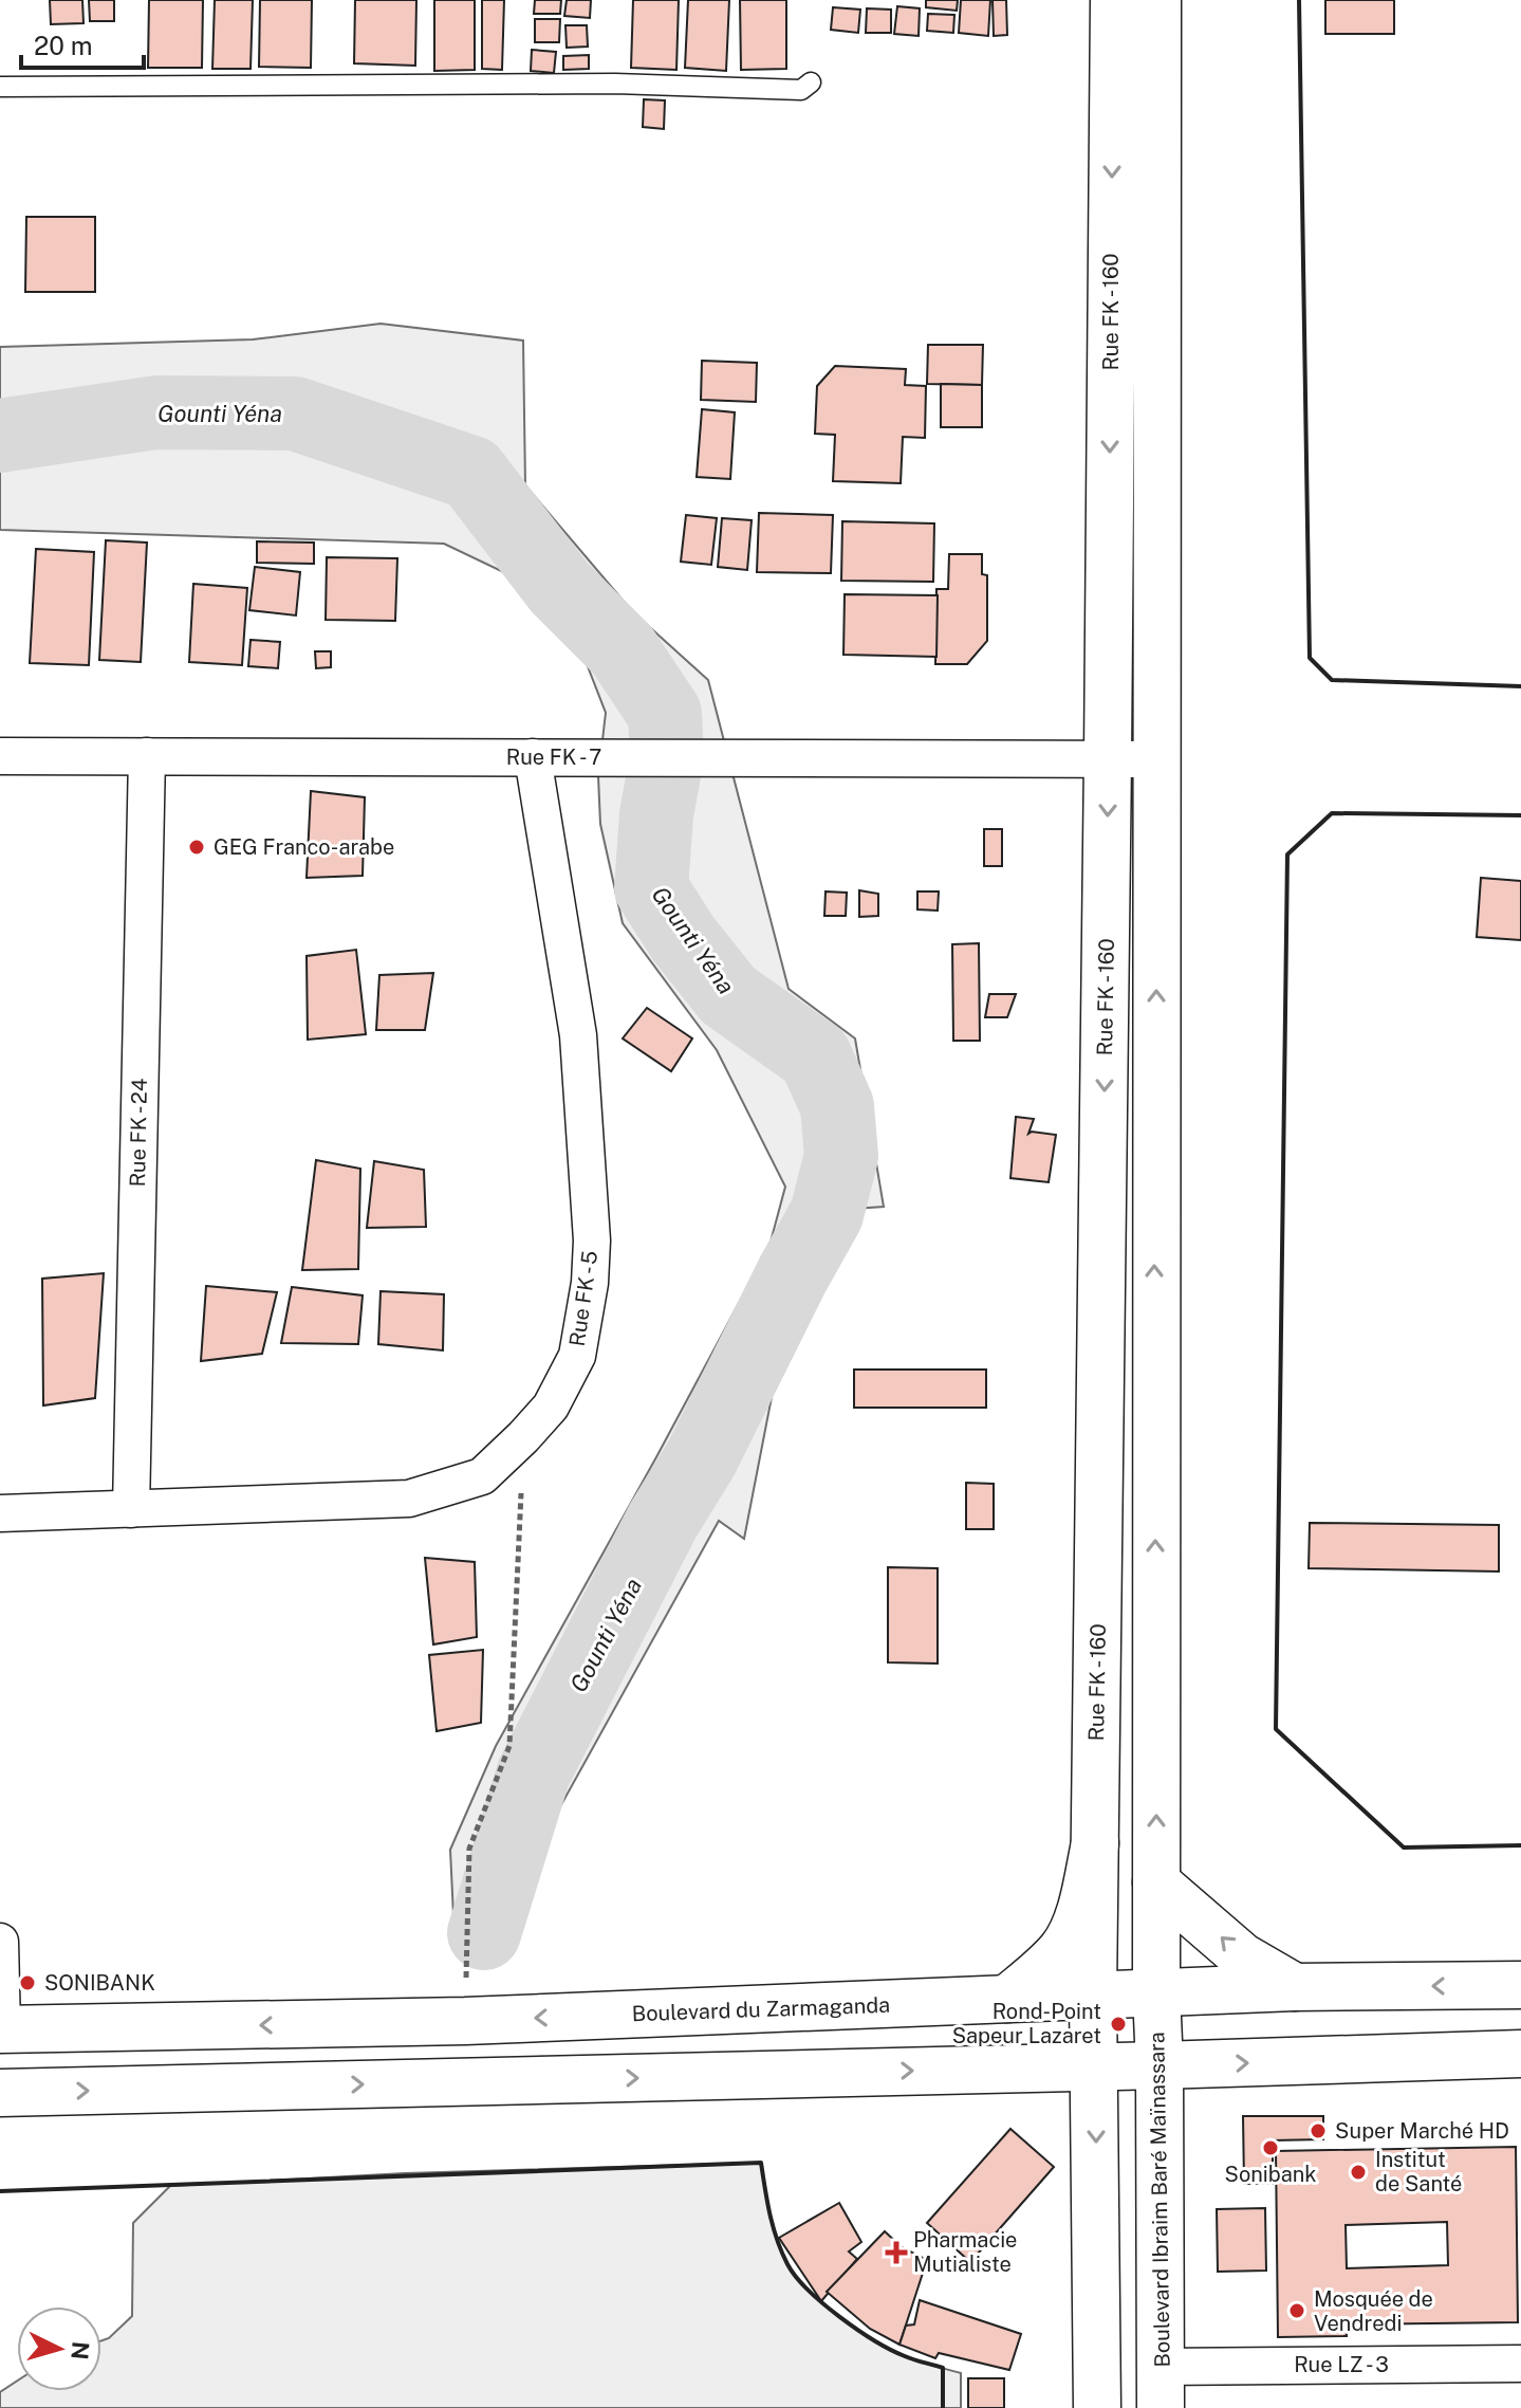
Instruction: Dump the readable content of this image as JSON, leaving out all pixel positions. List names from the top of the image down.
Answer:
{
  "streets": {
    "main road": ["Rue FK - 160", "Boulevard du Zarmaganda", "Boulevard Ibraim Baré Maïnassara"],
    "street": [
      "Rue FK - 7",
      "Rue FK - 24",
      "Rue FK - 5",
      "Rue LZ - 3"
    ]
  },
  "crossings": [
    ["Rue FK - 160", "Rue FK - 7"],
    ["Rue FK - 160", "Boulevard du Zarmaganda"],
    ["Rue FK - 160", "Boulevard Ibraim Baré Maïnassara"],
    ["Rue FK - 7", "Rue FK - 24"],
    ["Rue FK - 7", "Rue FK - 5"],
    ["Rue FK - 24", "Rue FK - 5"],
    ["Boulevard du Zarmaganda", "Boulevard Ibraim Baré Maïnassara"],
    ["Boulevard Ibraim Baré Maïnassara", "Rue LZ - 3"]
  ],
  "water": ["Gounti Yéna"],
  "places": {
    "other": [
      "GEG Franco-arabe",
      "SONIBANK",
      "Rond-Point Sapeur Lazaret",
      "Super Marché HD",
      "Sonibank",
      "Institut de Santé",
      "Mosquée de Vendredi"
    ],
    "health": ["Pharmacie Mutialiste"]
  },
  "scale_bar": "20 m",
  "north": "right"
}
